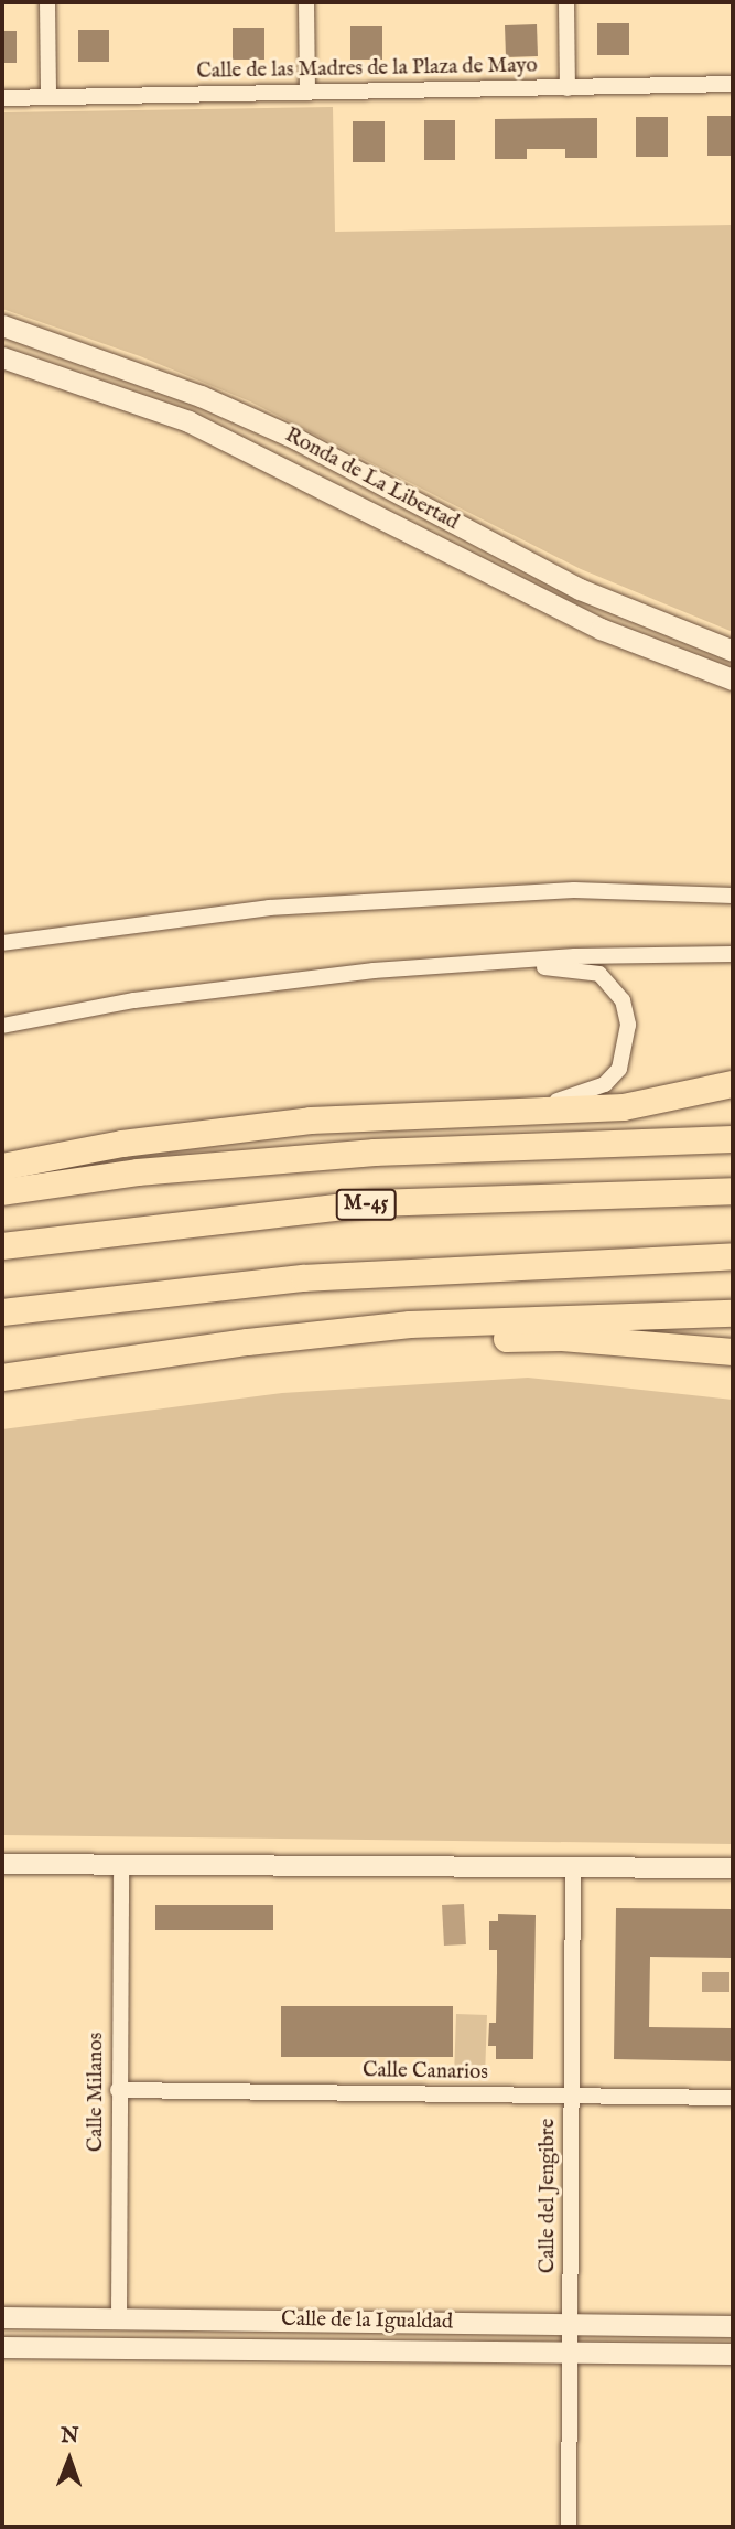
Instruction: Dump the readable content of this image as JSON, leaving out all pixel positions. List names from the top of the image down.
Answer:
{
  "streets": {
    "highway": ["M-45"],
    "main road": ["Ronda de La Libertad", "Calle de la Igualdad"],
    "street": [
      "Calle de las Madres de la Plaza de Mayo",
      "Calle Canarios",
      "Calle Milanos",
      "Calle del Jengibre"
    ]
  },
  "crossings": [
    ["Calle Canarios", "Calle Milanos"],
    ["Calle Canarios", "Calle del Jengibre"],
    ["Calle Milanos", "Calle de la Igualdad"],
    ["Calle del Jengibre", "Calle de la Igualdad"]
  ],
  "north": "top"
}
